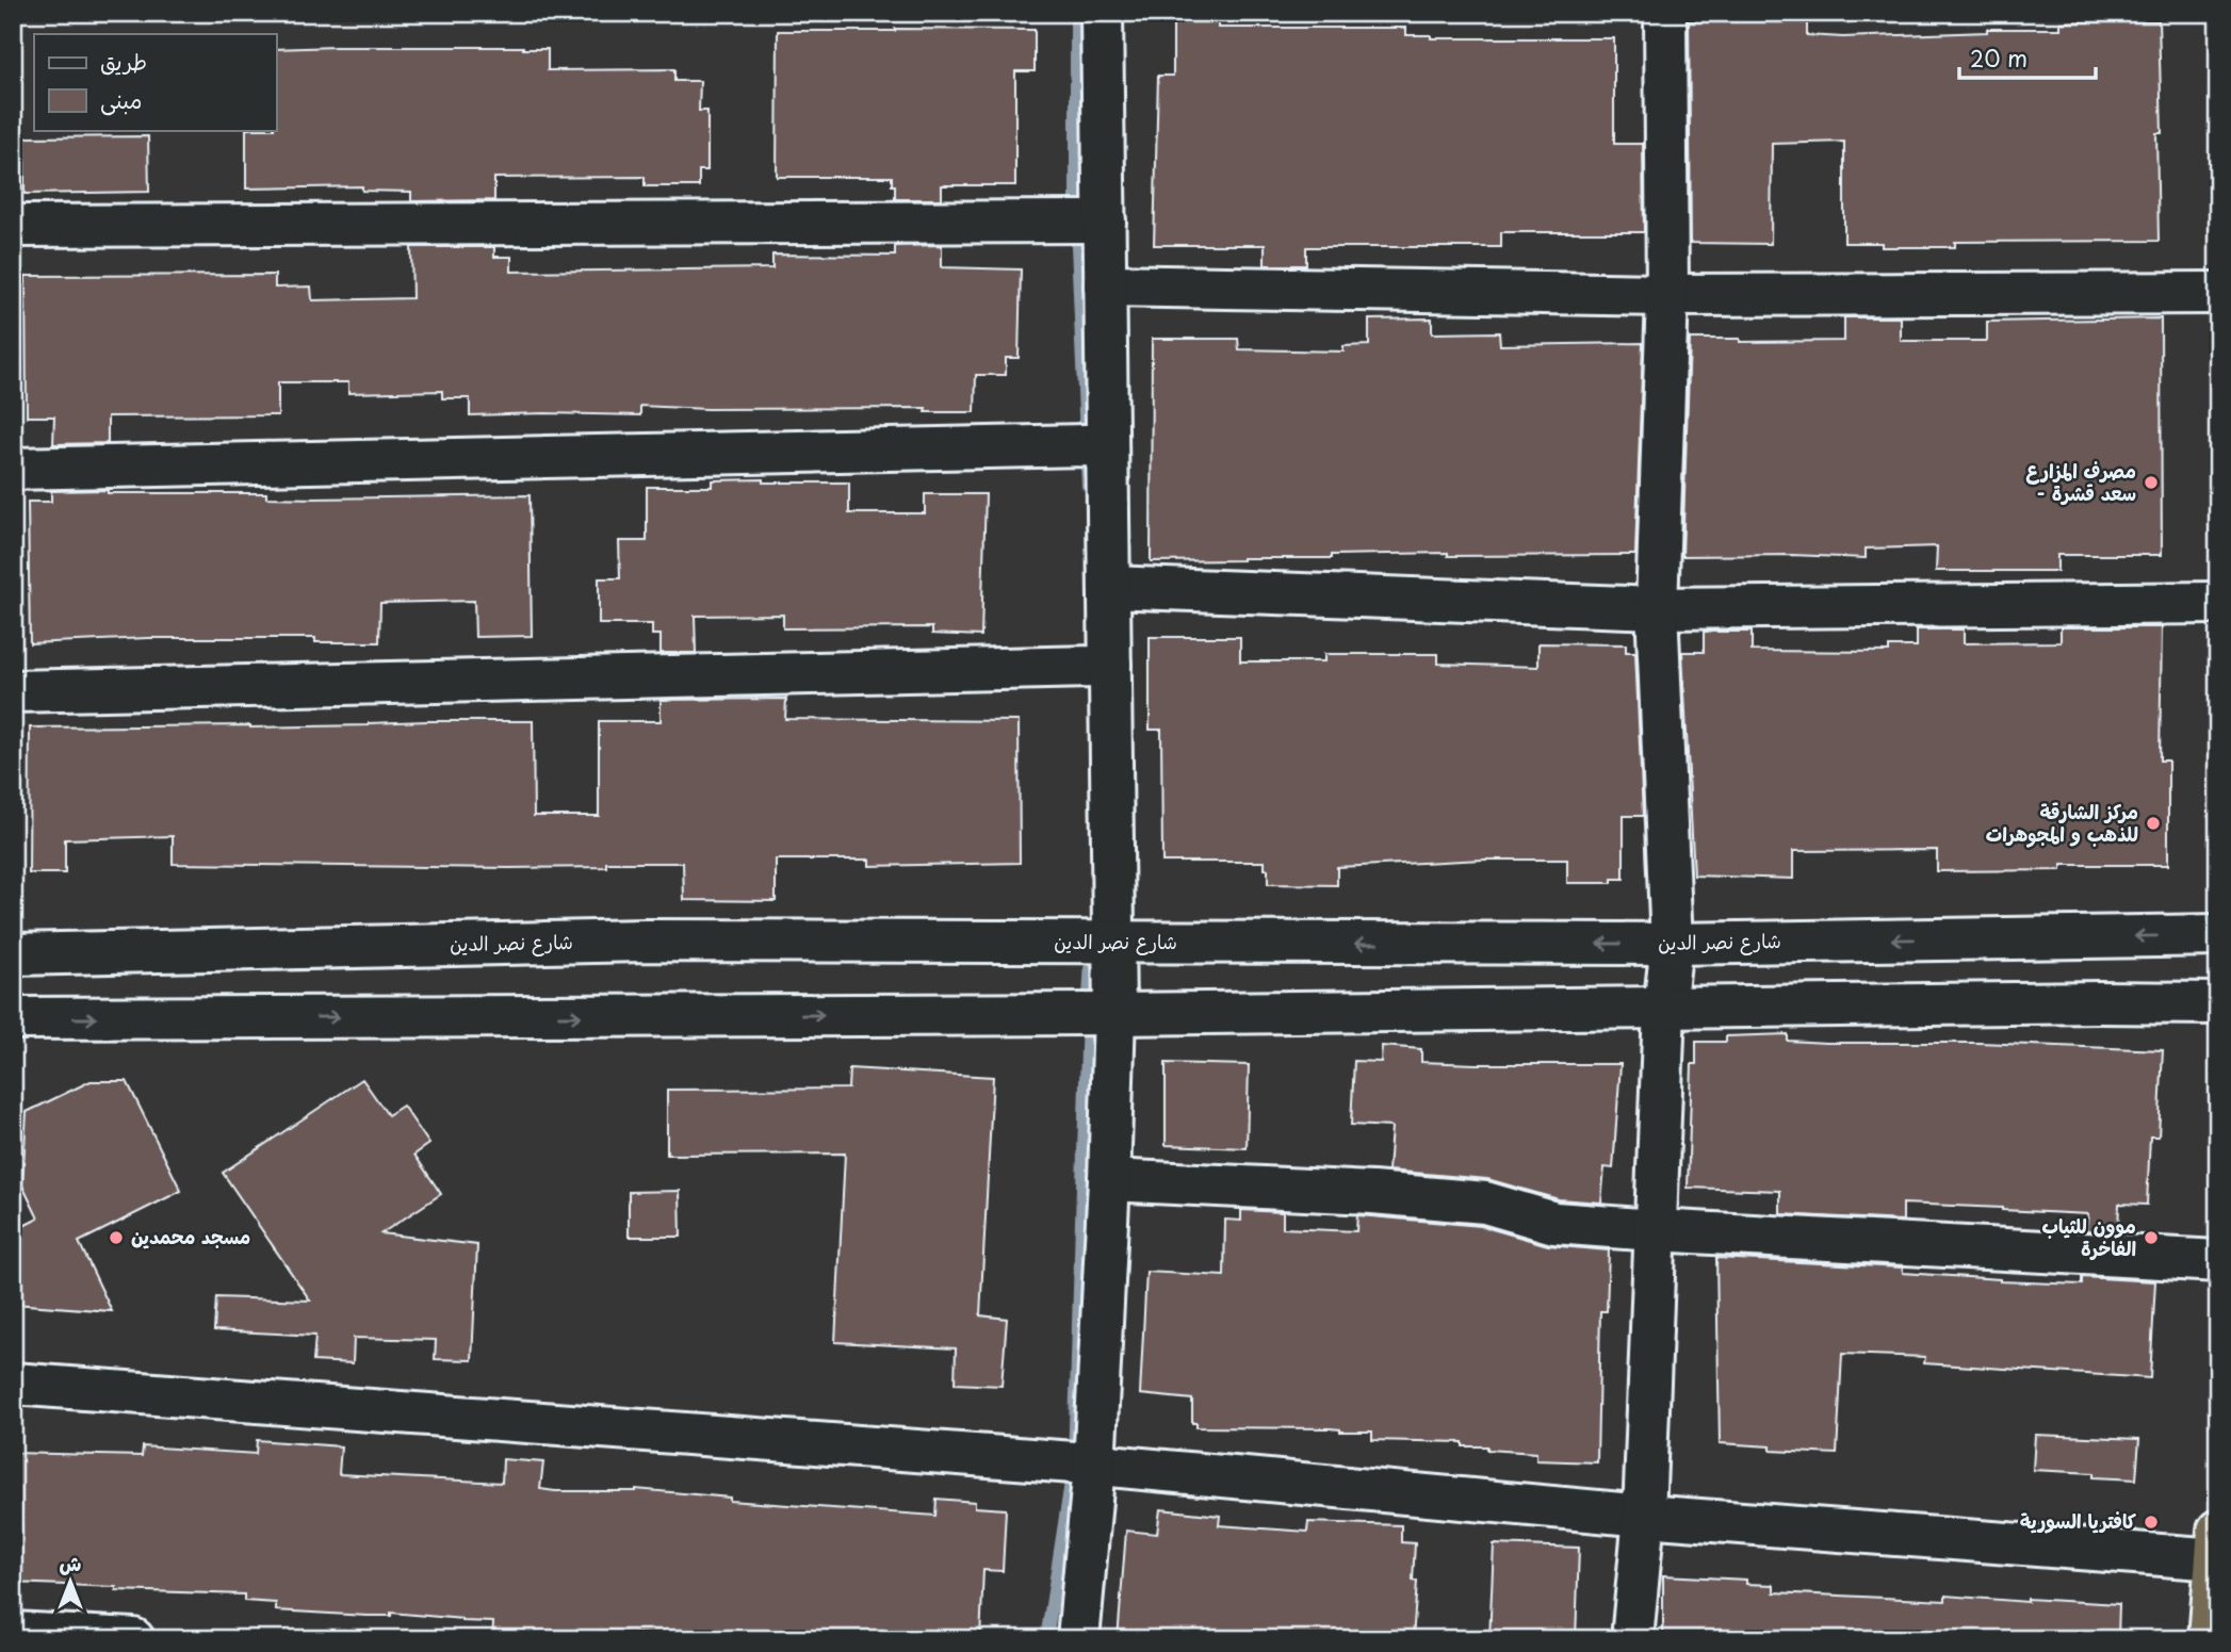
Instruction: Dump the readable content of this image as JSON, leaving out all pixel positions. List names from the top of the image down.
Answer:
{
  "streets": {
    "street": ["شارع نصر الدين"]
  },
  "places": [
    "مصرف المزارع - سعد قشرة",
    "مركز الشارقة للذهب و المجوهرات",
    "مسجد محمدين",
    "موون للثياب الفاخرة",
    "كافتريا السورية"
  ],
  "legend": ["طريق", "مبنى"],
  "scale_bar": "20 m",
  "north": "top"
}
